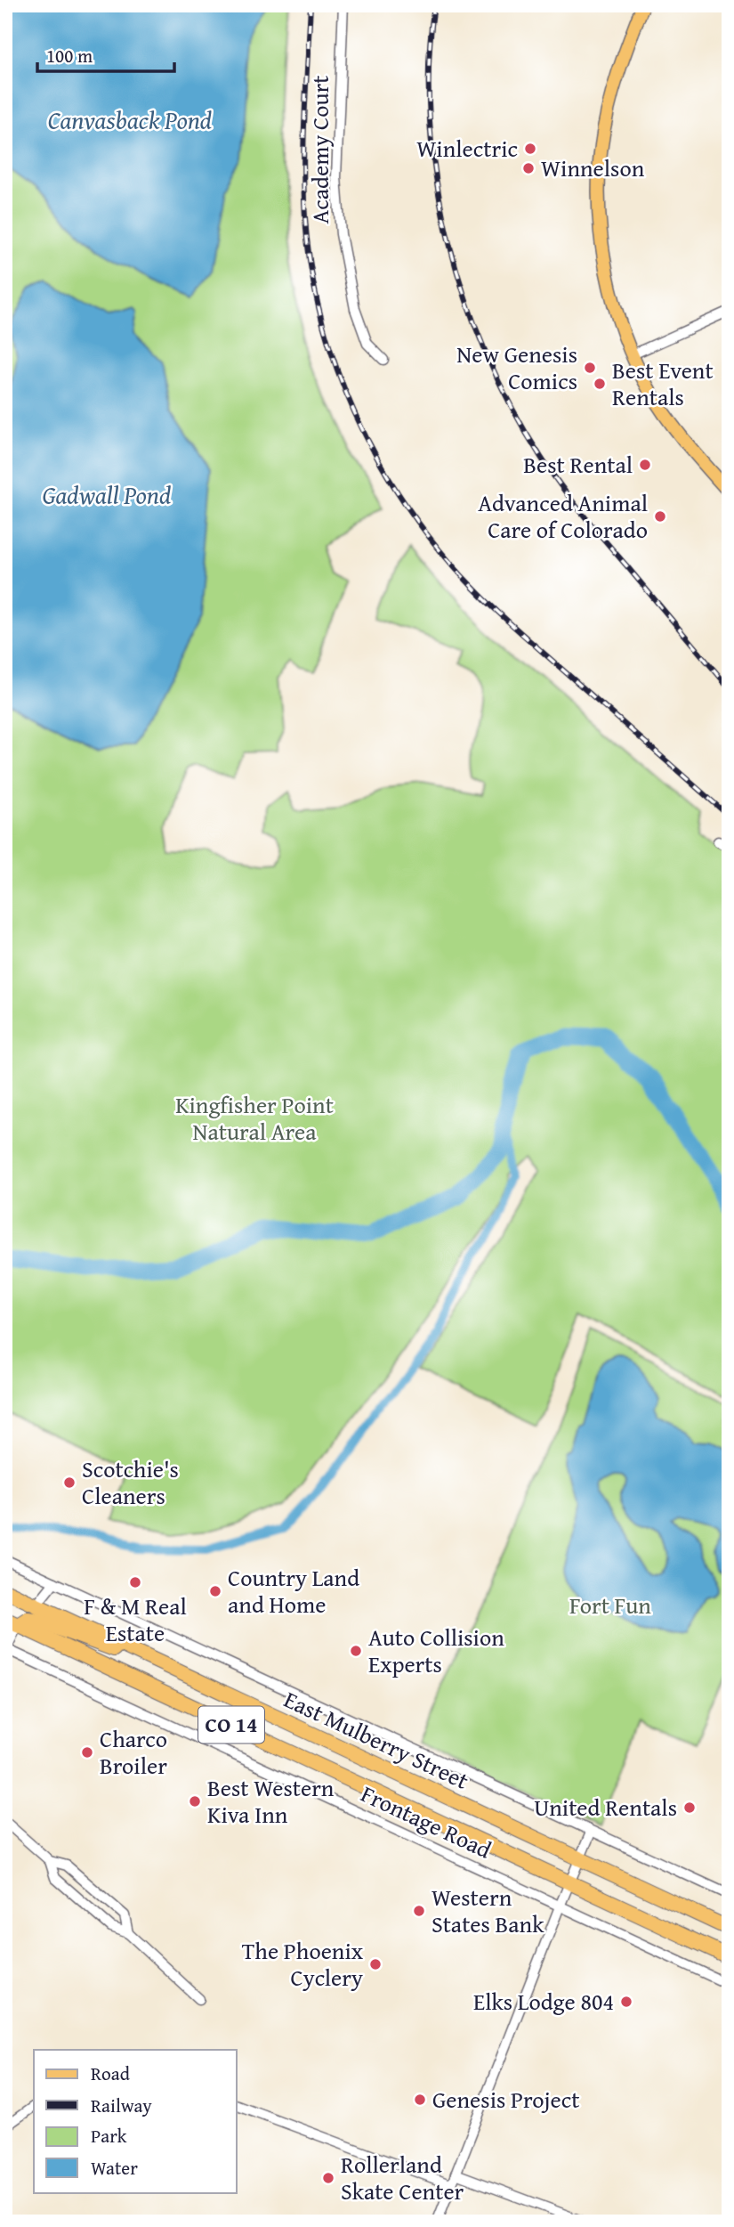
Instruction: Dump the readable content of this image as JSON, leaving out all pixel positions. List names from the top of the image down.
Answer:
{
  "streets": {
    "highway": ["CO 14", "East Mulberry Street"],
    "street": ["Academy Court", "Frontage Road"]
  },
  "water": ["Canvasback Pond", "Gadwall Pond"],
  "parks": ["Kingfisher Point Natural Area", "Fort Fun"],
  "places": [
    "Winlectric",
    "Winnelson",
    "New Genesis Comics",
    "Best Event Rentals",
    "Best Rental",
    "Advanced Animal Care of Colorado",
    "Scotchie's Cleaners",
    "F & M Real Estate",
    "Country Land and Home",
    "Auto Collision Experts",
    "Charco Broiler",
    "Best Western Kiva Inn",
    "United Rentals",
    "Western States Bank",
    "The Phoenix Cyclery",
    "Elks Lodge 804",
    "Genesis Project",
    "Rollerland Skate Center"
  ],
  "legend": [
    "Road",
    "Railway",
    "Park",
    "Water"
  ],
  "scale_bar": "100 m"
}
